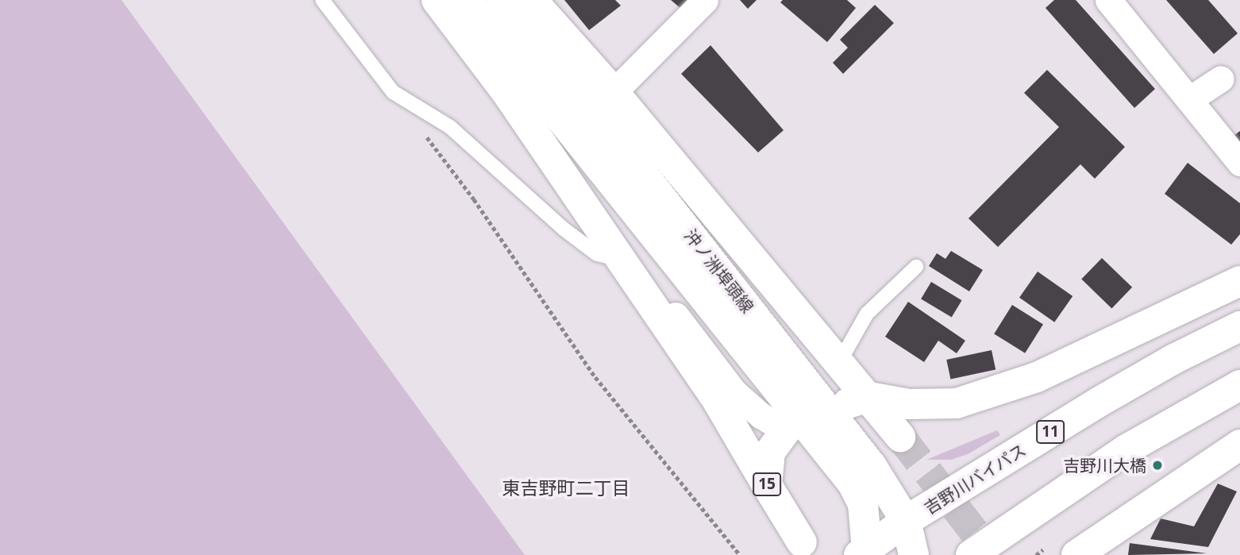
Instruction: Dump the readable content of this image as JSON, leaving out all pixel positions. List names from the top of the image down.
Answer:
{
  "streets": {
    "main road": [
      "沖ノ洲埠頭線",
      "11",
      "吉野川バイパス",
      "15"
    ]
  },
  "crossings": [
    ["沖ノ洲埠頭線", "吉野川バイパス"]
  ],
  "districts": ["東吉野町二丁目"],
  "places": ["吉野川大橋"]
}
